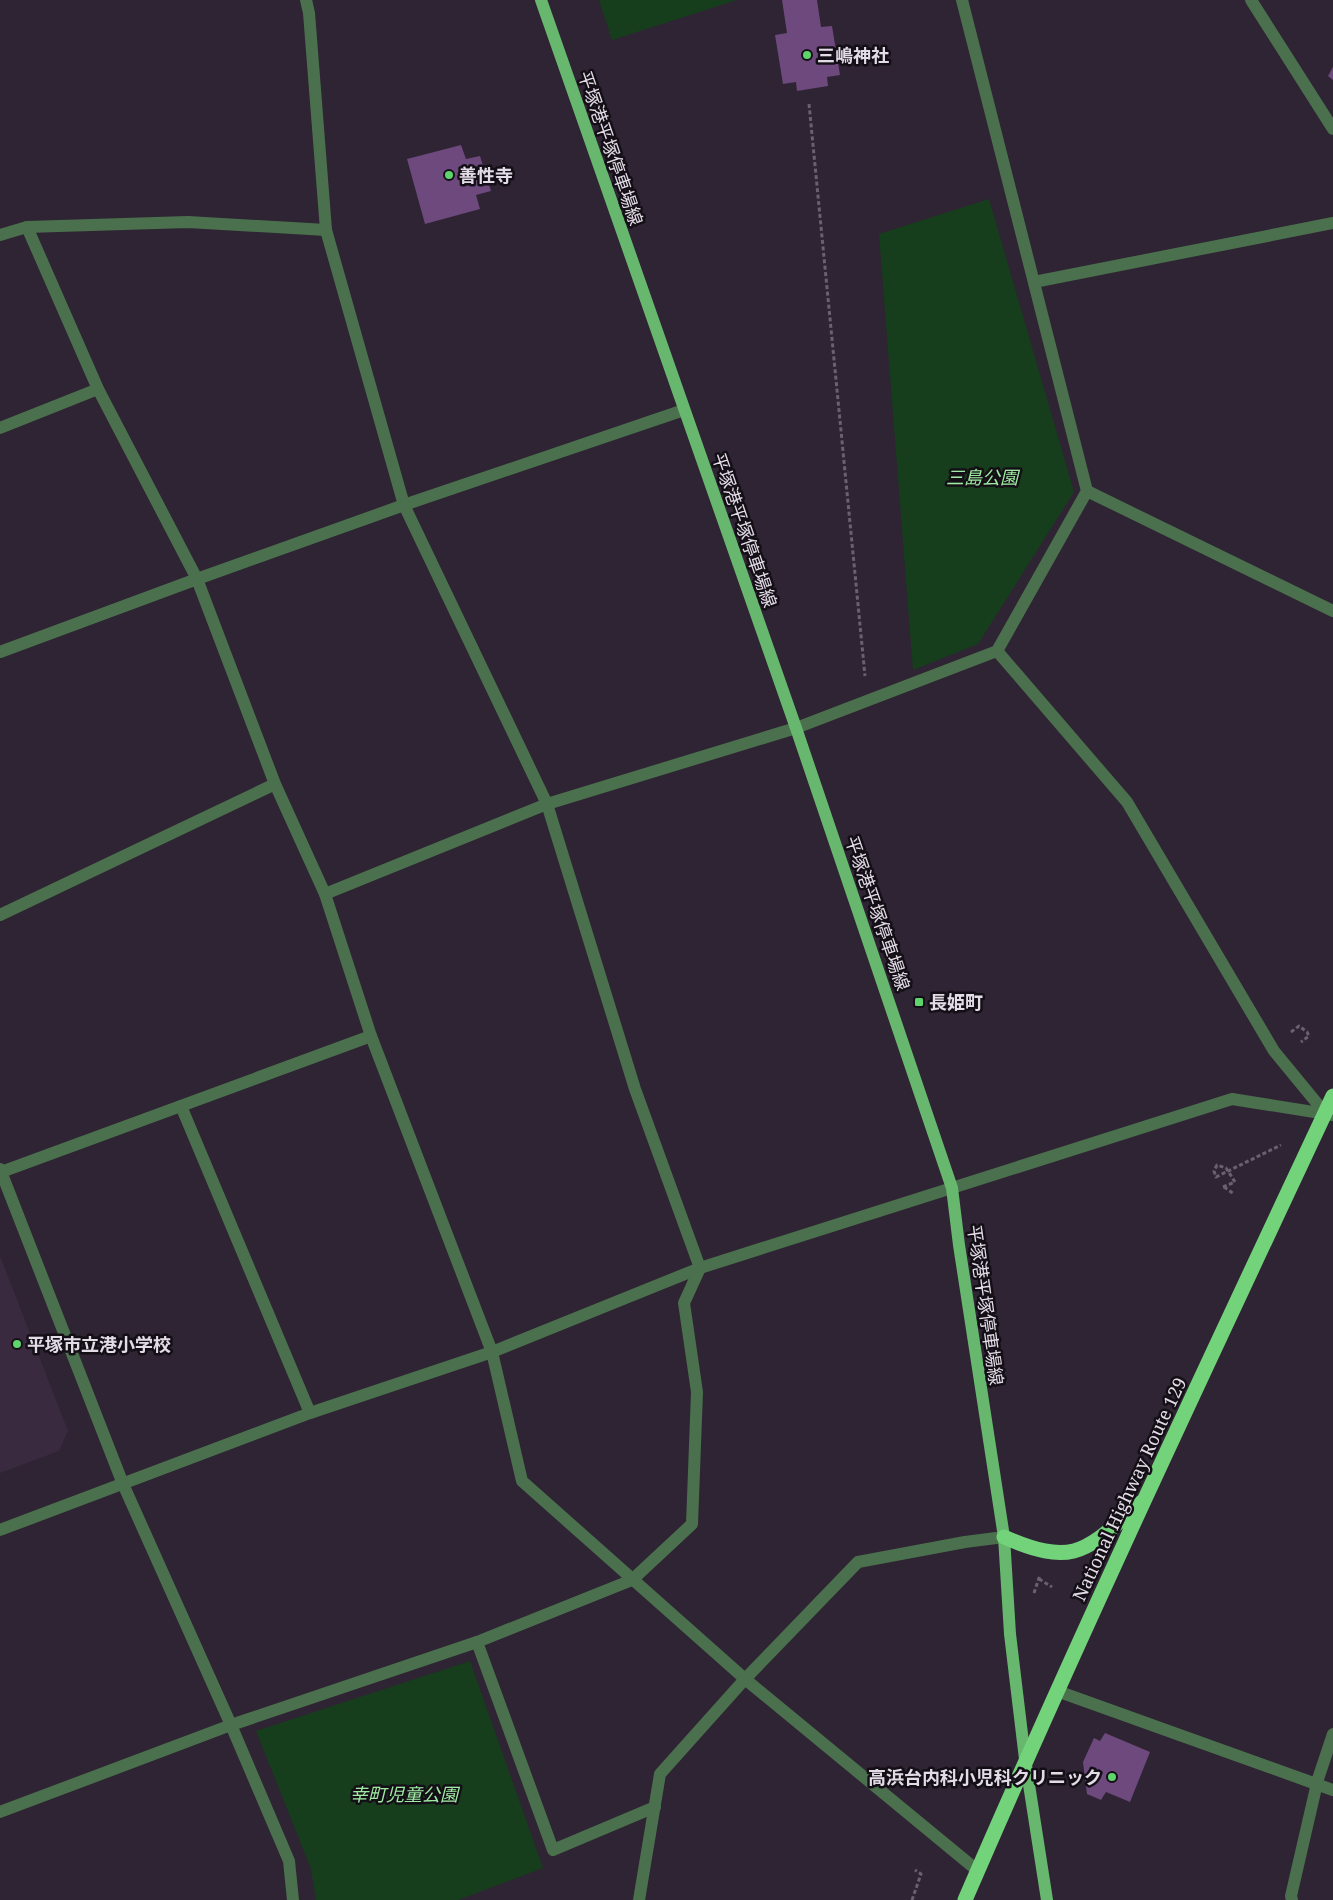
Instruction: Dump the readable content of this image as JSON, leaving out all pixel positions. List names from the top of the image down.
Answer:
{
  "streets": {
    "highway": ["National Highway Route 129"],
    "main road": ["平塚港平塚停車場線"]
  },
  "crossings": [
    ["平塚港平塚停車場線", "National Highway Route 129"]
  ],
  "parks": ["三島公園", "幸町児童公園"],
  "places": {
    "other": [
      "三嶋神社",
      "善性寺",
      "平塚市立港小学校",
      "高浜台内科小児科クリニック"
    ],
    "transit": ["長姫町"]
  }
}
